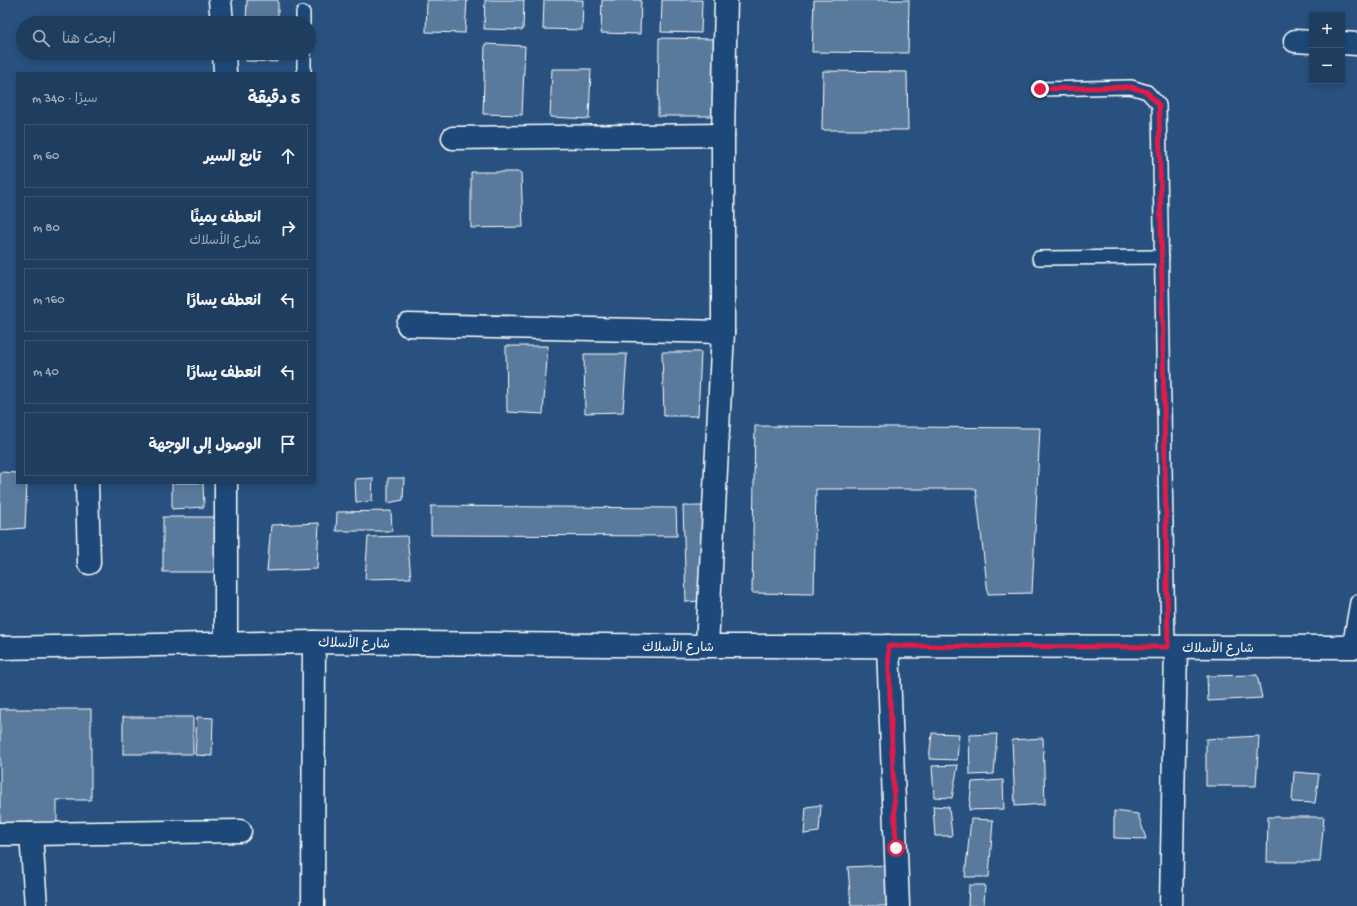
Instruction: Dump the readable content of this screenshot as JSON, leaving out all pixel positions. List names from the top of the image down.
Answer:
{
  "streets": {
    "street": ["شارع الأسلاك"]
  },
  "page": {
    "map_buttons": ["+", "−"],
    "search": "ابحث هنا",
    "heading": ["5 دقيقة", "سيرًا · 340 m"],
    "list": [
      ["تابع السير", "60 m"],
      ["انعطف يمينًا", "شارع الأسلاك", "80 m"],
      ["انعطف يسارًا", "160 m"],
      ["انعطف يسارًا", "40 m"],
      "الوصول إلى الوجهة"
    ]
  }
}
